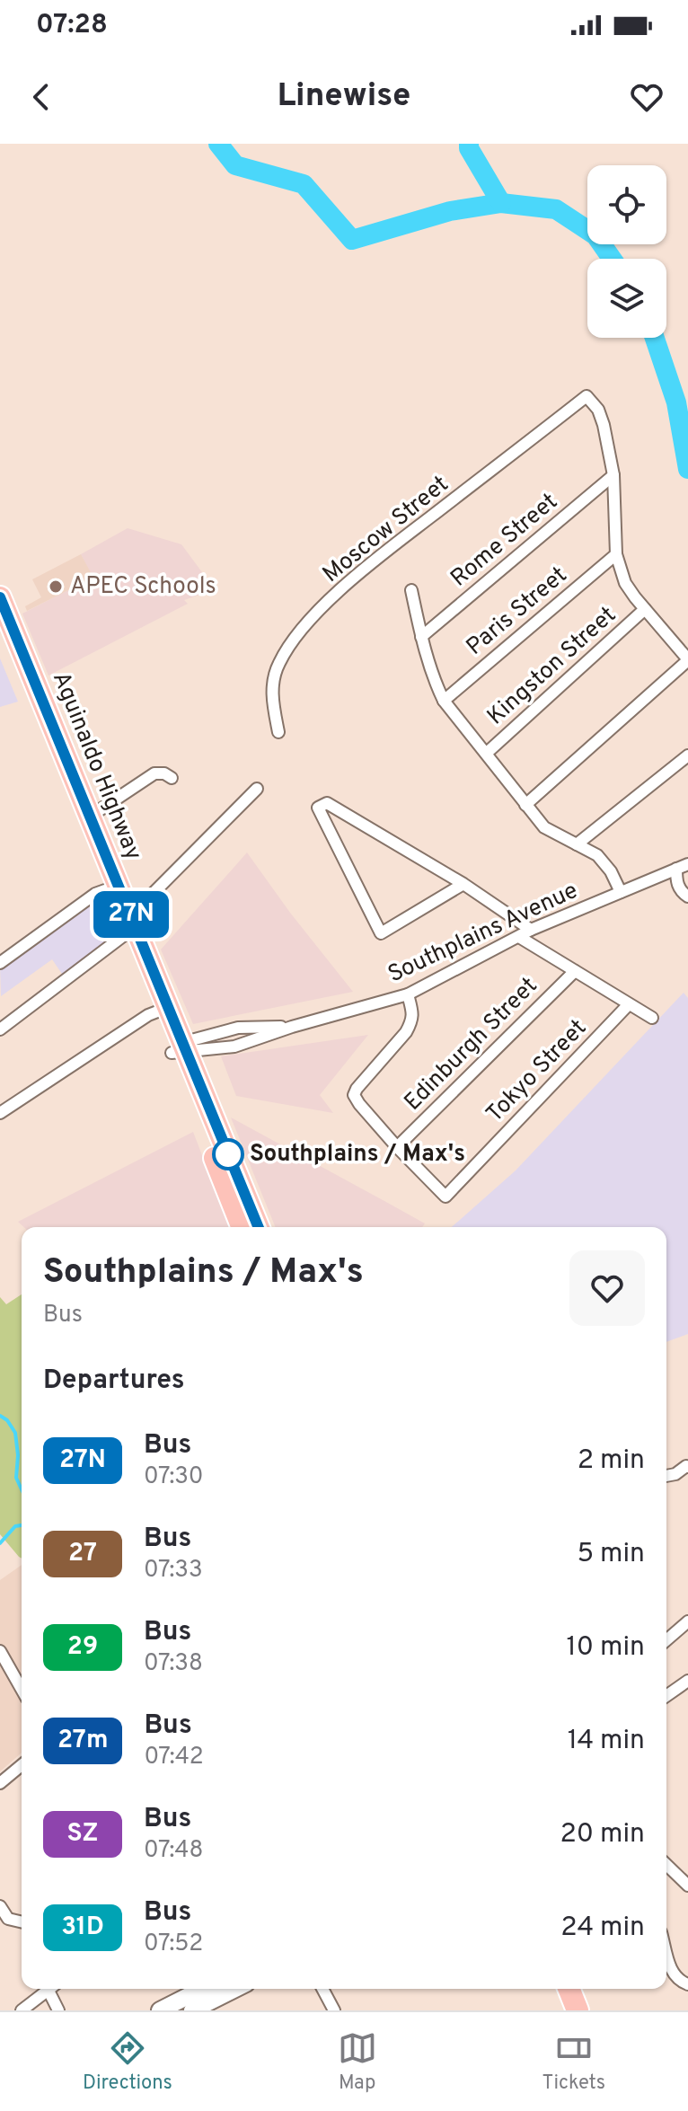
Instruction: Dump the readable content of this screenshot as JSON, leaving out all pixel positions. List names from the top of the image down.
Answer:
{
  "streets": {
    "highway": ["Aguinaldo Highway"],
    "street": [
      "Moscow Street",
      "Rome Street",
      "Paris Street",
      "Kingston Street",
      "Southplains Avenue",
      "Edinburgh Street",
      "Tokyo Street"
    ]
  },
  "crossings": [
    ["Moscow Street", "Rome Street"],
    ["Aguinaldo Highway", "Southplains Avenue"],
    ["Southplains Avenue", "Tokyo Street"],
    ["Edinburgh Street", "Tokyo Street"]
  ],
  "places": ["APEC Schools", "Southplains / Max's"],
  "lines": ["bus line 27N"],
  "page": {
    "status": "07:28",
    "header": "Linewise",
    "on_map": "27N",
    "heading": [
      ["Southplains / Max's", "Bus"],
      "Departures"
    ],
    "list": [
      {
        "mark": "27N",
        "name": "Bus",
        "note": "07:30",
        "value": "2 min"
      },
      {
        "mark": "27",
        "name": "Bus",
        "note": "07:33",
        "value": "5 min"
      },
      {
        "mark": "29",
        "name": "Bus",
        "note": "07:38",
        "value": "10 min"
      },
      {
        "mark": "27m",
        "name": "Bus",
        "note": "07:42",
        "value": "14 min"
      },
      {
        "mark": "SZ",
        "name": "Bus",
        "note": "07:48",
        "value": "20 min"
      },
      {
        "mark": "31D",
        "name": "Bus",
        "note": "07:52",
        "value": "24 min"
      }
    ],
    "tabs": ["Directions", "Map", "Tickets"]
  }
}
